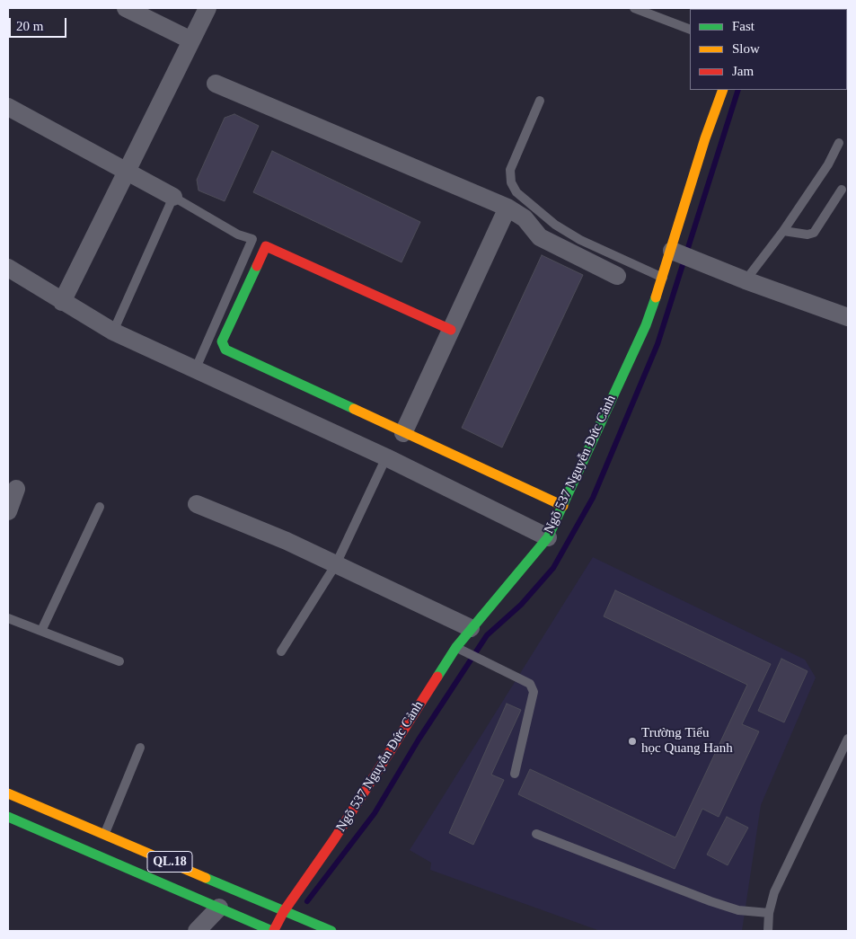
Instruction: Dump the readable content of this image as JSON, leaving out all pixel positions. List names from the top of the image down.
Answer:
{
  "streets": {
    "main road": ["Ngõ 537 Nguyễn Đức Cảnh", "QL.18"]
  },
  "crossings": [
    ["Ngõ 537 Nguyễn Đức Cảnh", "QL.18"]
  ],
  "places": ["Trường Tiểu học Quang Hanh"],
  "legend": ["Fast", "Slow", "Jam"],
  "scale_bar": "20 m"
}
